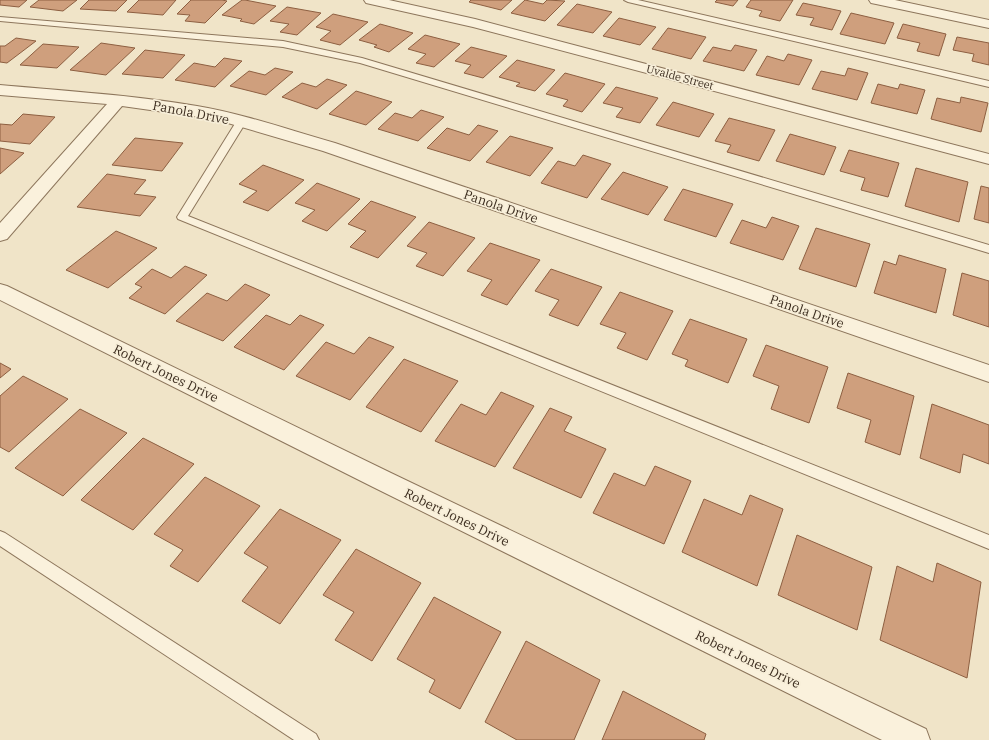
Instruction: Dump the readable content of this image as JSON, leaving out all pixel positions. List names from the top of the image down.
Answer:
{
  "streets": {
    "street": ["Uvalde Street", "Panola Drive", "Robert Jones Drive"]
  }
}
